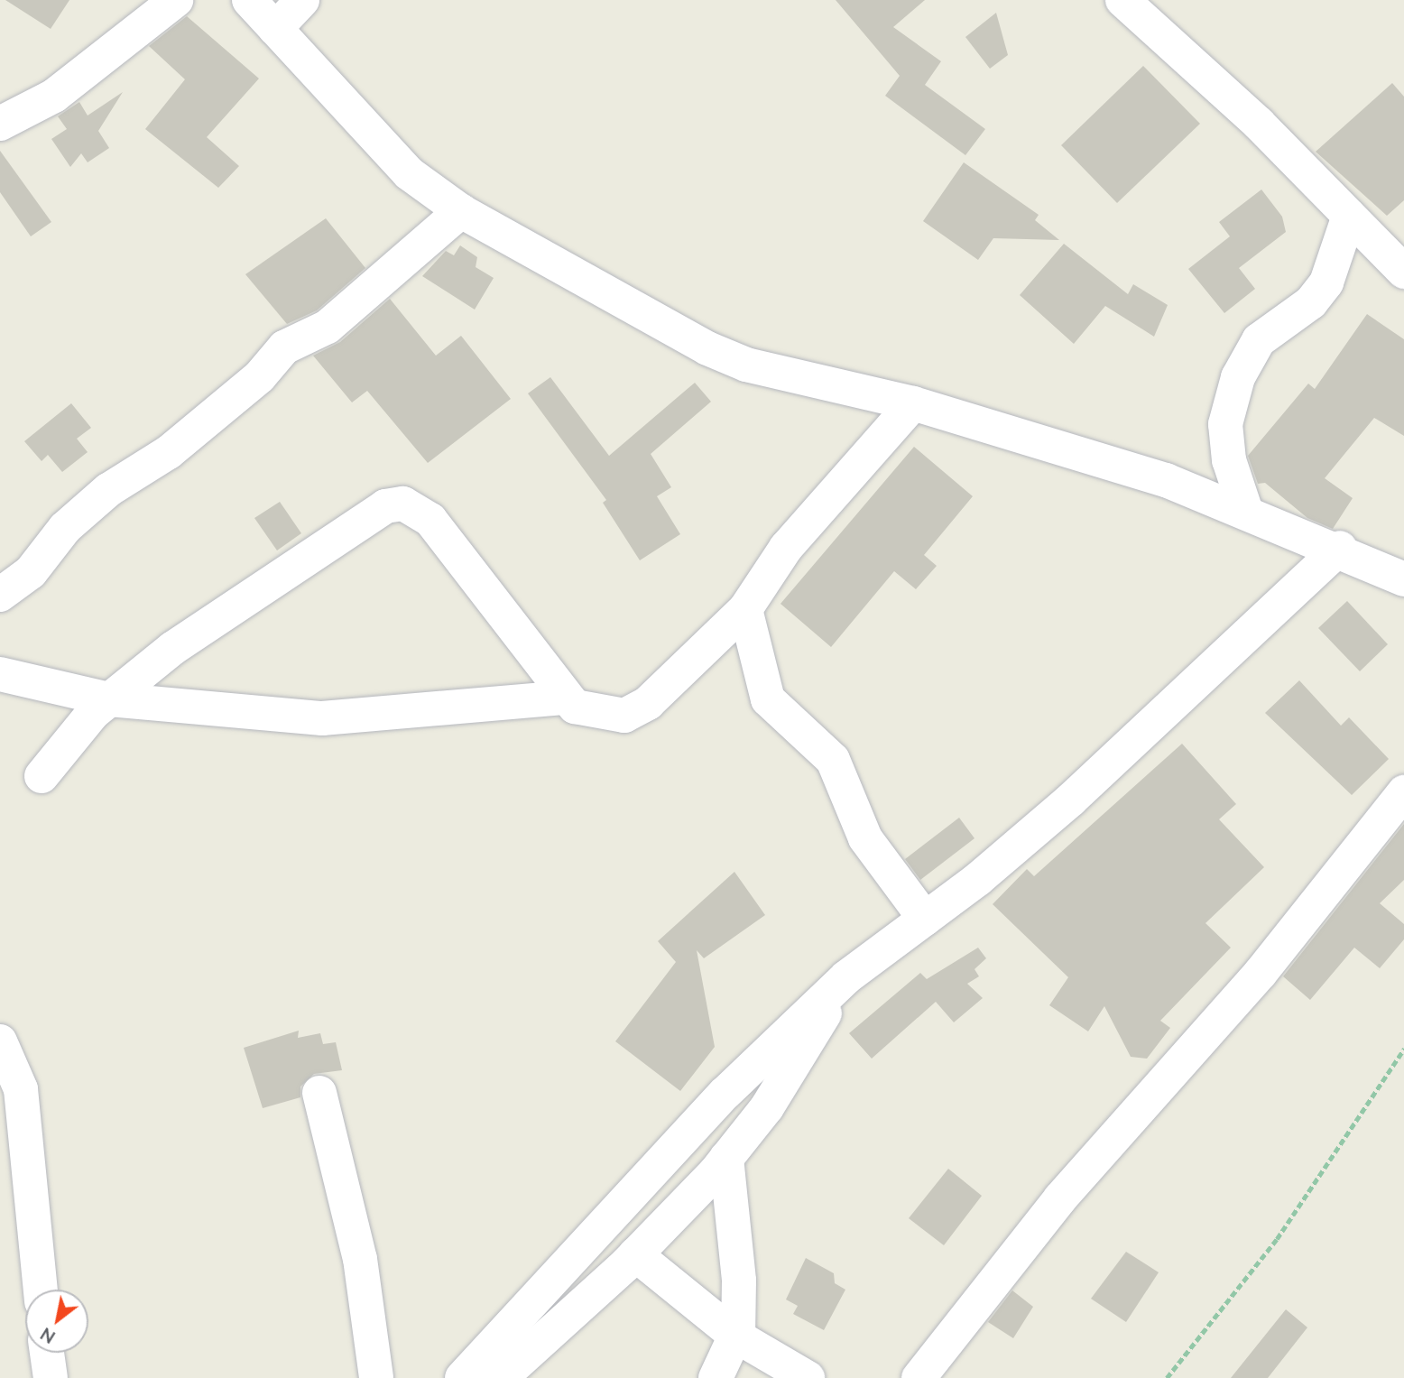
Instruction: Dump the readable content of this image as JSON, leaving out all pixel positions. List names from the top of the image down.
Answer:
{
  "north": "bottom left"
}
